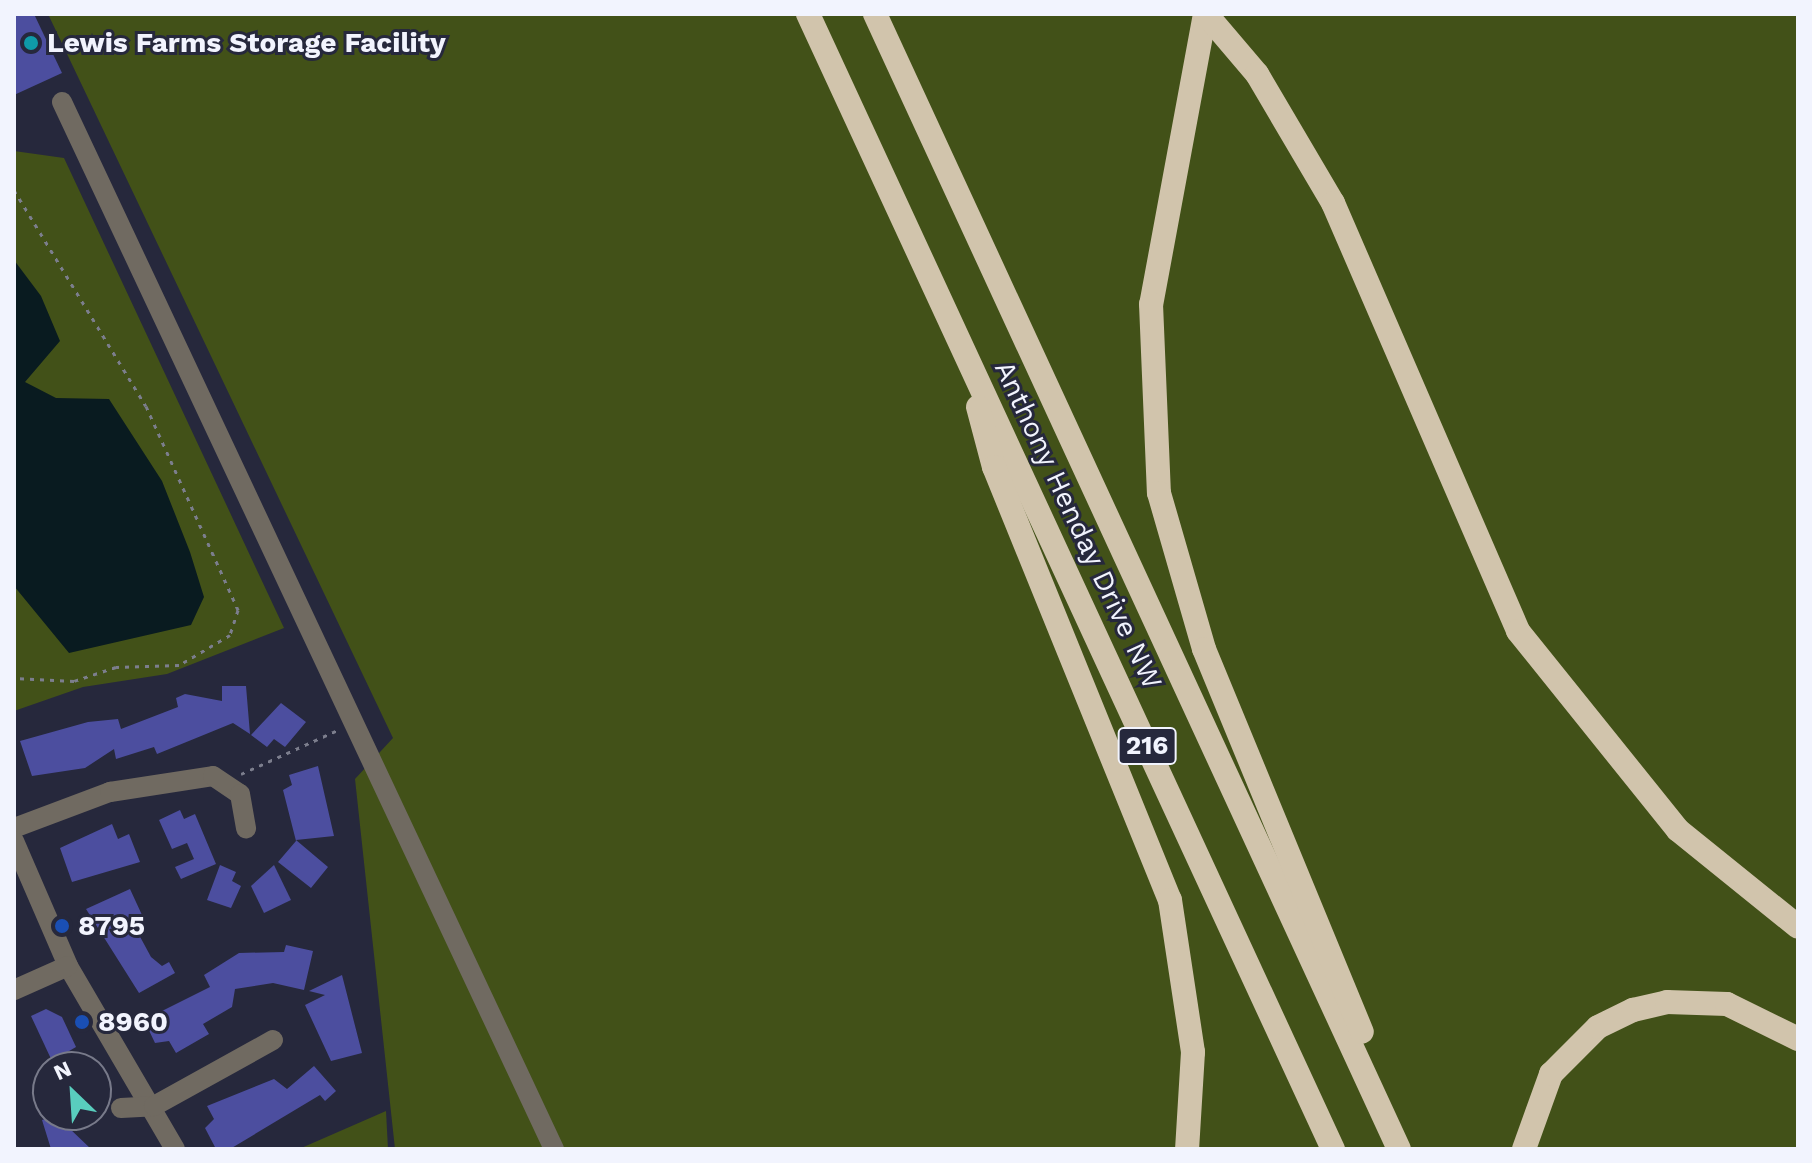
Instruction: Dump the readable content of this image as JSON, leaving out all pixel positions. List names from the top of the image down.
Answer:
{
  "streets": {
    "highway": ["Anthony Henday Drive NW", "216"]
  },
  "places": ["Lewis Farms Storage Facility", "8795", "8960"],
  "north": "top left"
}
